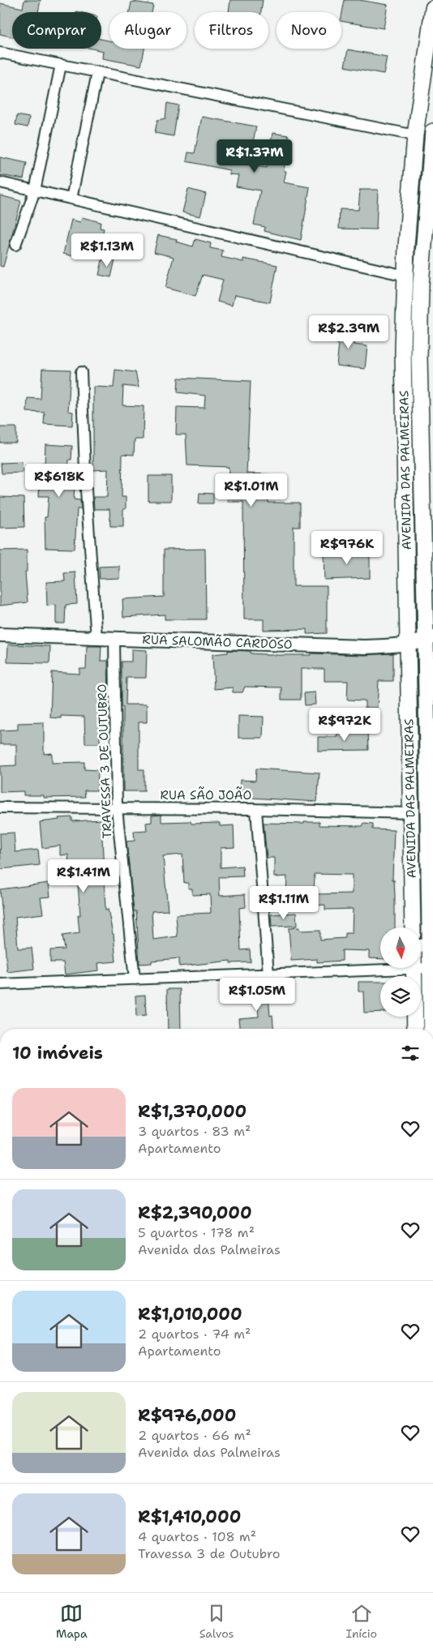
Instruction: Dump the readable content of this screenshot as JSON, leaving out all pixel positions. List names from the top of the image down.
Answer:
{
  "streets": {
    "main road": ["AVENIDA DAS PALMEIRAS"],
    "street": ["RUA SALOMÃO CARDOSO", "TRAVESSA 3 DE OUTUBRO", "RUA SÃO JOÃO"]
  },
  "crossings": [
    ["AVENIDA DAS PALMEIRAS", "RUA SALOMÃO CARDOSO"],
    ["AVENIDA DAS PALMEIRAS", "RUA SÃO JOÃO"],
    ["RUA SALOMÃO CARDOSO", "TRAVESSA 3 DE OUTUBRO"],
    ["TRAVESSA 3 DE OUTUBRO", "RUA SÃO JOÃO"]
  ],
  "north": "bottom",
  "page": {
    "chip": [
      "Comprar",
      "Alugar",
      "Filtros",
      "Novo"
    ],
    "price": [
      "R$1.37M",
      "R$1.13M",
      "R$2.39M",
      "R$618K",
      "R$1.01M",
      "R$976K",
      "R$972K",
      "R$1.41M",
      "R$1.11M",
      "R$1.05M"
    ],
    "heading": "10 imóveis",
    "list": [
      {
        "name": "R$1,370,000",
        "note": "3 quartos · 83 m² · Apartamento"
      },
      {
        "name": "R$2,390,000",
        "note": "5 quartos · 178 m² · Avenida das Palmeiras"
      },
      {
        "name": "R$1,010,000",
        "note": "2 quartos · 74 m² · Apartamento"
      },
      {
        "name": "R$976,000",
        "note": "2 quartos · 66 m² · Avenida das Palmeiras"
      },
      {
        "name": "R$1,410,000",
        "note": "4 quartos · 108 m² · Travessa 3 de Outubro"
      }
    ],
    "tabs": ["Mapa", "Salvos", "Início"]
  }
}
